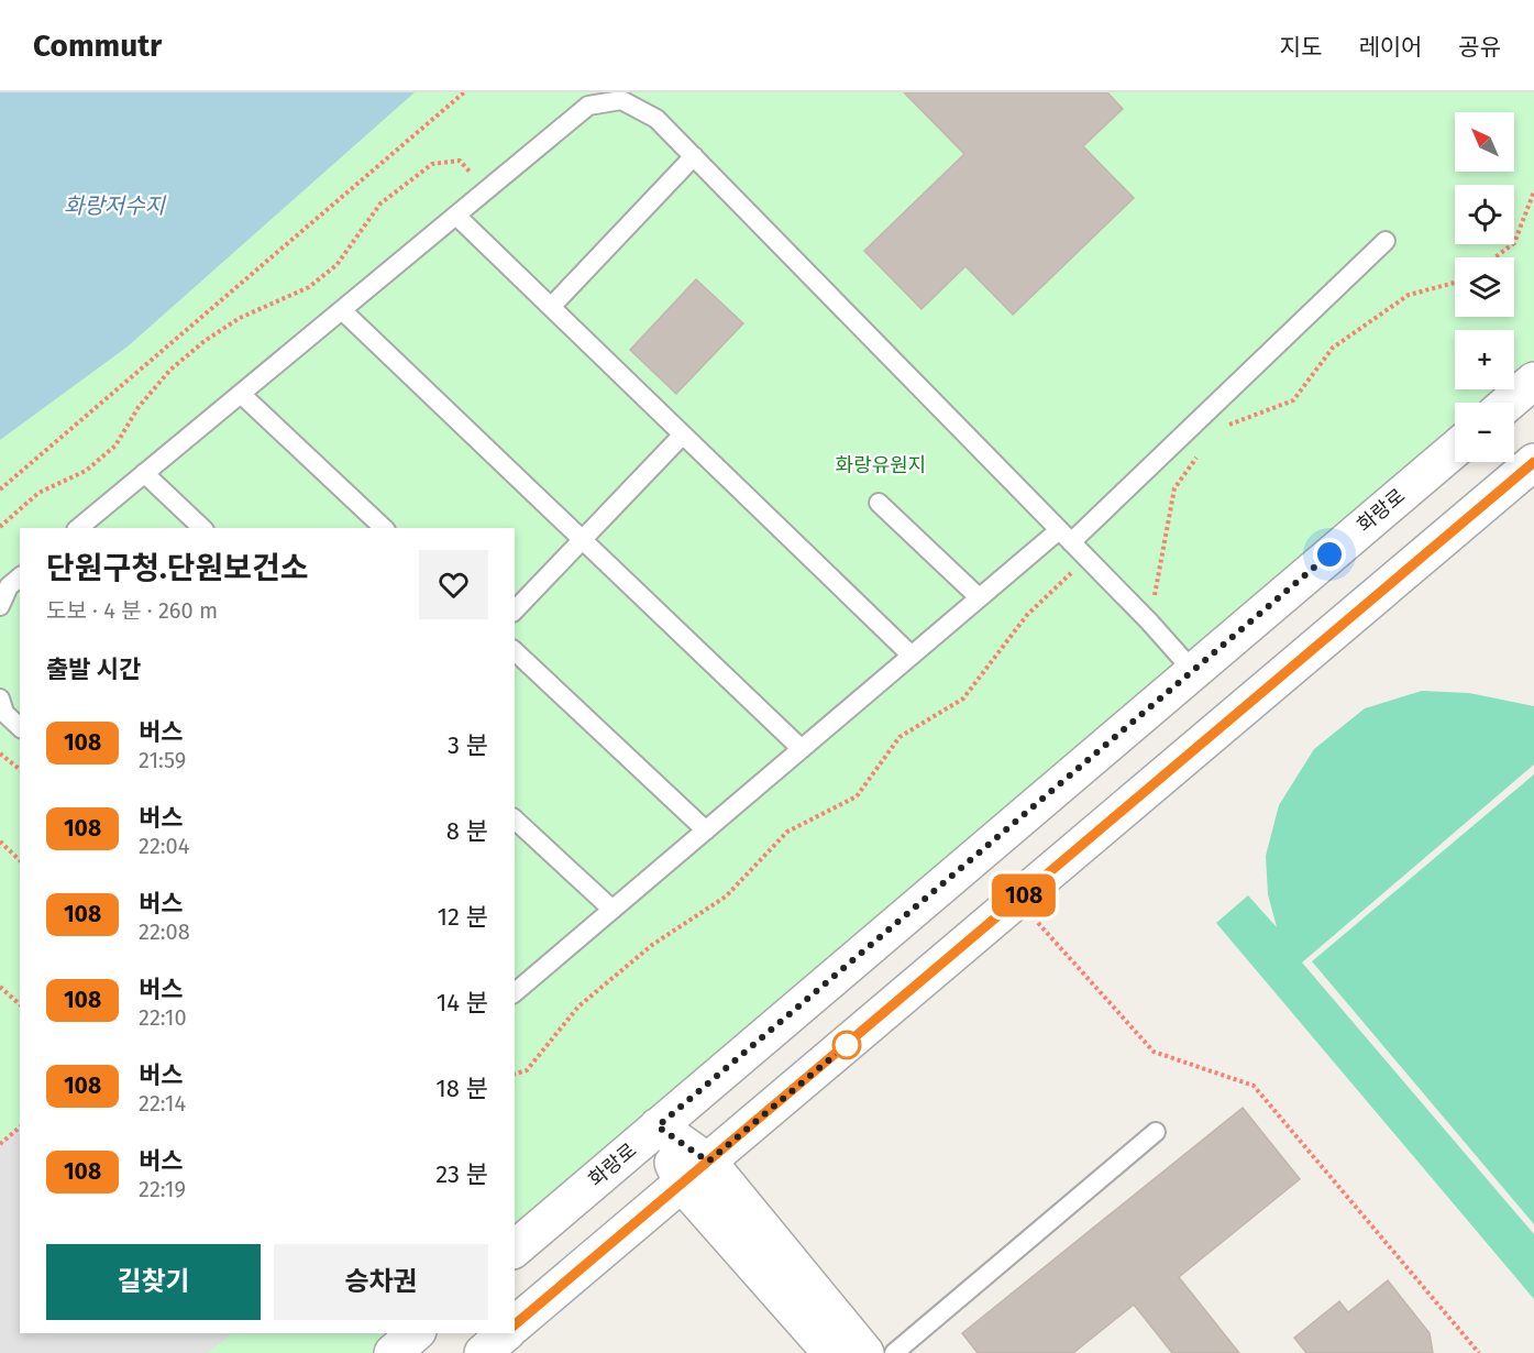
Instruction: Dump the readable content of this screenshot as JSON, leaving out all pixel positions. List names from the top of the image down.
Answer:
{
  "streets": {
    "street": ["화랑로"]
  },
  "water": ["화랑저수지"],
  "parks": ["화랑유원지"],
  "lines": ["bus line 108"],
  "north": "top left",
  "page": {
    "header": "Commutr",
    "nav": ["지도", "레이어", "공유"],
    "on_map": "108",
    "map_buttons": ["+", "−"],
    "heading": [
      ["단원구청.단원보건소", "도보 · 4 분 · 260 m"],
      "출발 시간"
    ],
    "list": [
      {
        "mark": "108",
        "name": "버스",
        "note": "21:59",
        "value": "3 분"
      },
      {
        "mark": "108",
        "name": "버스",
        "note": "22:04",
        "value": "8 분"
      },
      {
        "mark": "108",
        "name": "버스",
        "note": "22:08",
        "value": "12 분"
      },
      {
        "mark": "108",
        "name": "버스",
        "note": "22:10",
        "value": "14 분"
      },
      {
        "mark": "108",
        "name": "버스",
        "note": "22:14",
        "value": "18 분"
      },
      {
        "mark": "108",
        "name": "버스",
        "note": "22:19",
        "value": "23 분"
      }
    ],
    "buttons": ["길찾기", "승차권"]
  }
}
